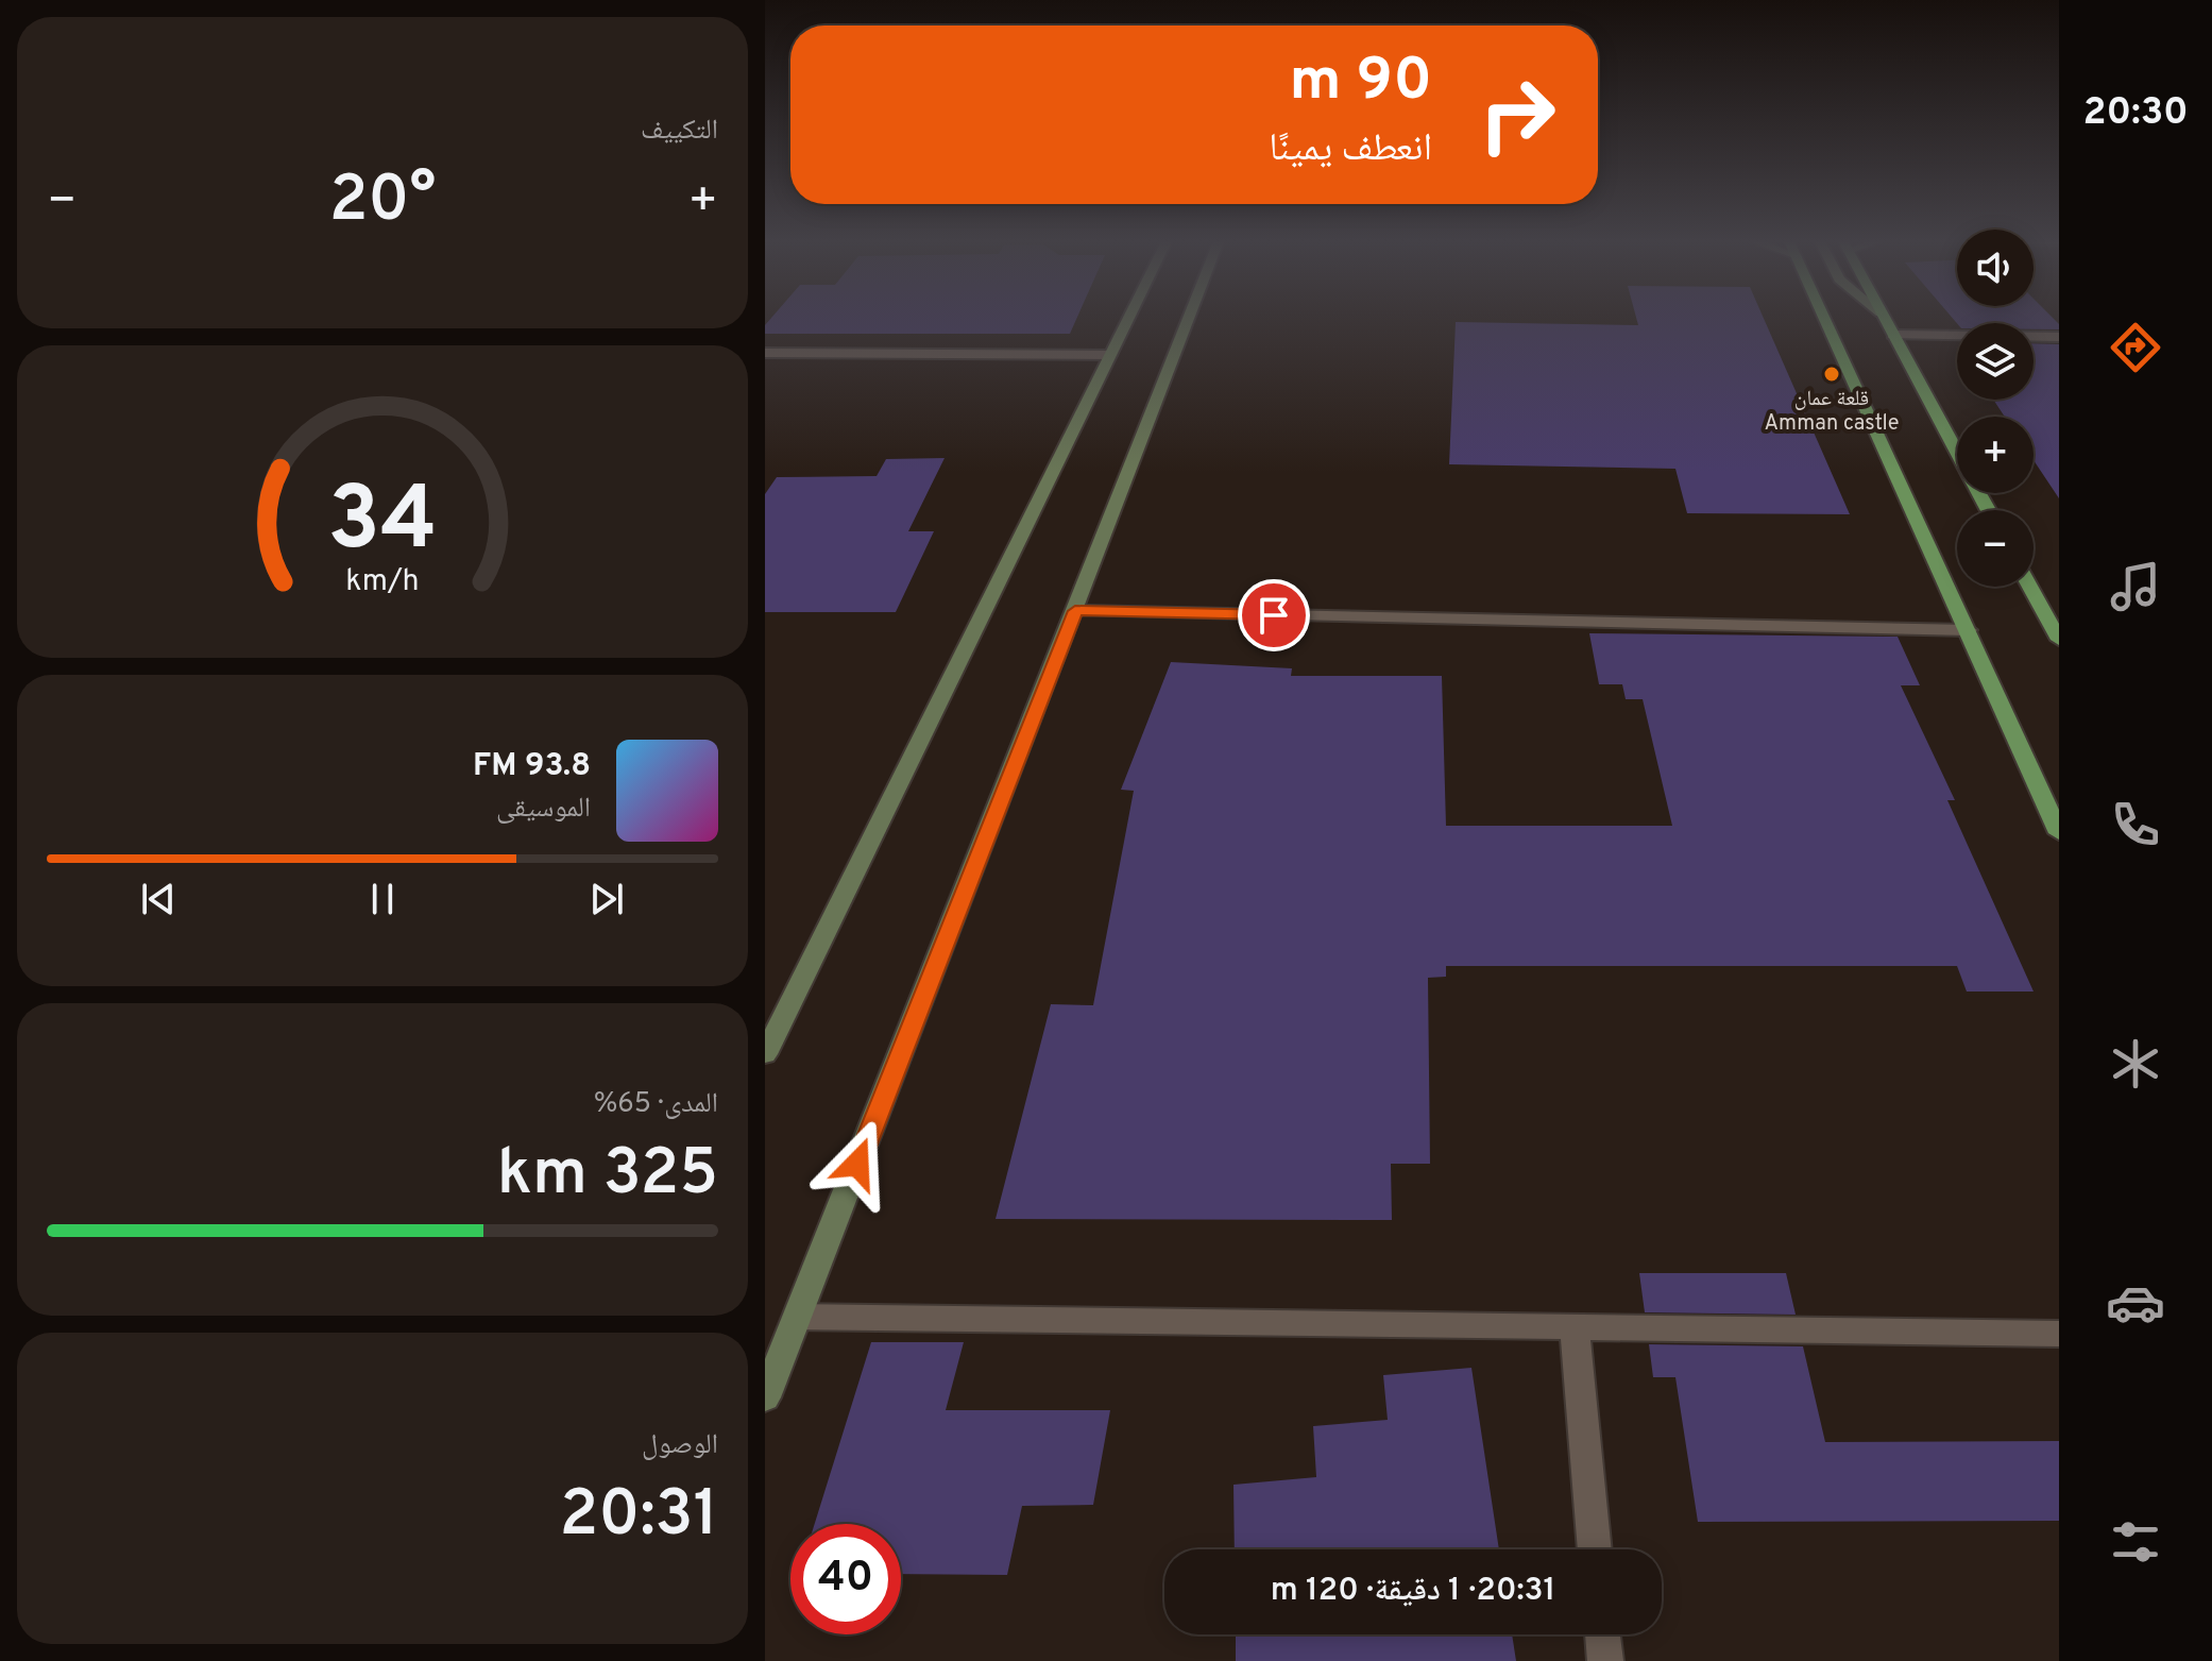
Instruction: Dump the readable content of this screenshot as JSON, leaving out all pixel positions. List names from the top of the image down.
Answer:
{
  "places": ["قلعة عمان Amman castle"],
  "page": {
    "tabs": "20:30",
    "tile": [
      "التكييف",
      ["المدى · 65%", "325 km"],
      ["الوصول", "20:31"]
    ],
    "turn": ["90 m", "انعطف يمينًا"],
    "heat": ["−", "20°", "+"],
    "map_buttons": ["+", "−"],
    "song": ["93.8 FM", "الموسيقى"],
    "limit": "40",
    "trip": "20:31 · 1 دقيقة · 120 m",
    "gauge": ["34", "km/h"]
  }
}
